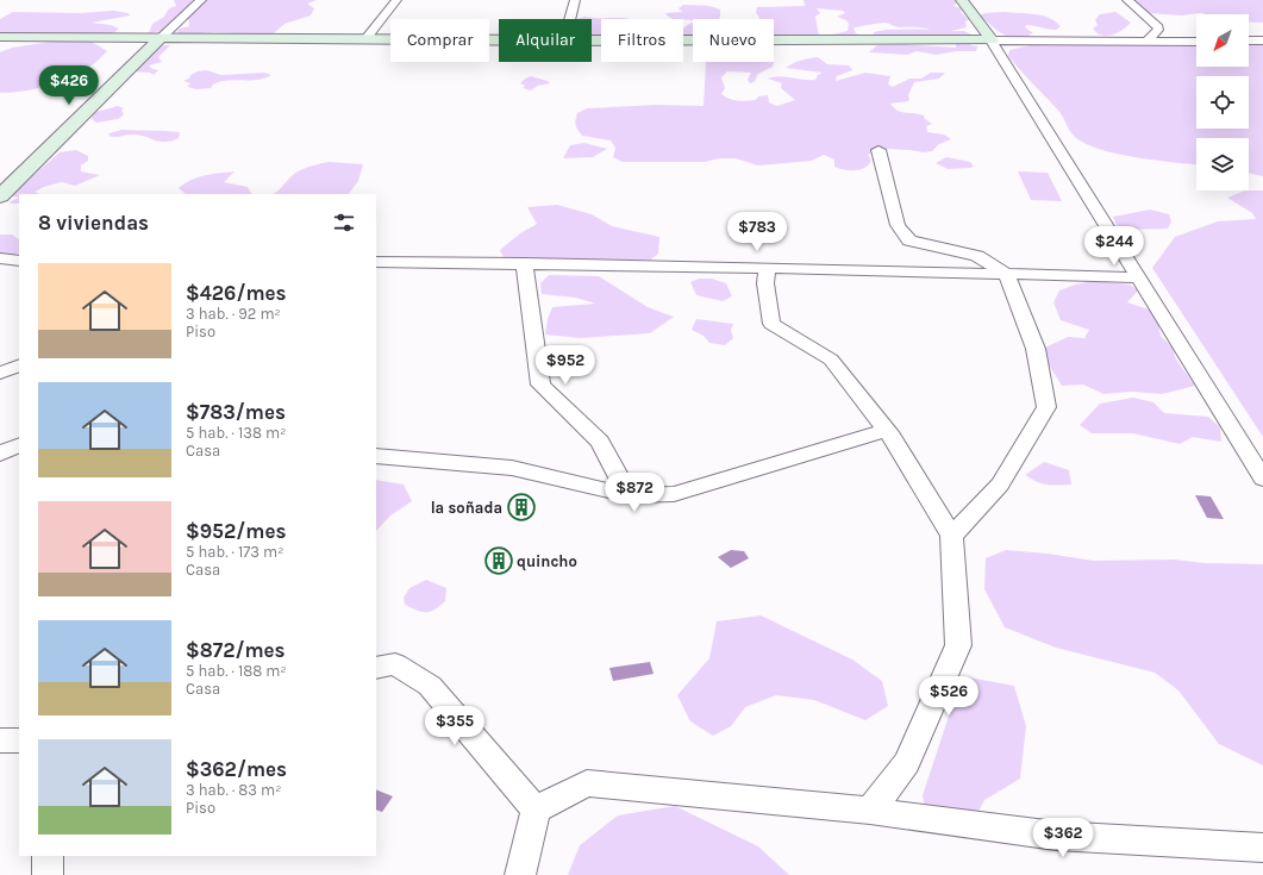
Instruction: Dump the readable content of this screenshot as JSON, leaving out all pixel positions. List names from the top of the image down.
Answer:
{
  "places": {
    "building": ["la soñada", "quincho"]
  },
  "north": "bottom left",
  "page": {
    "chip": [
      "Comprar",
      "Alquilar",
      "Filtros",
      "Nuevo"
    ],
    "price": [
      "$426",
      "$783",
      "$244",
      "$952",
      "$872",
      "$526",
      "$355",
      "$362"
    ],
    "heading": "8 viviendas",
    "list": [
      {
        "name": "$426/mes",
        "note": "3 hab. · 92 m² · Piso"
      },
      {
        "name": "$783/mes",
        "note": "5 hab. · 138 m² · Casa"
      },
      {
        "name": "$952/mes",
        "note": "5 hab. · 173 m² · Casa"
      },
      {
        "name": "$872/mes",
        "note": "5 hab. · 188 m² · Casa"
      },
      {
        "name": "$362/mes",
        "note": "3 hab. · 83 m² · Piso"
      }
    ]
  }
}
